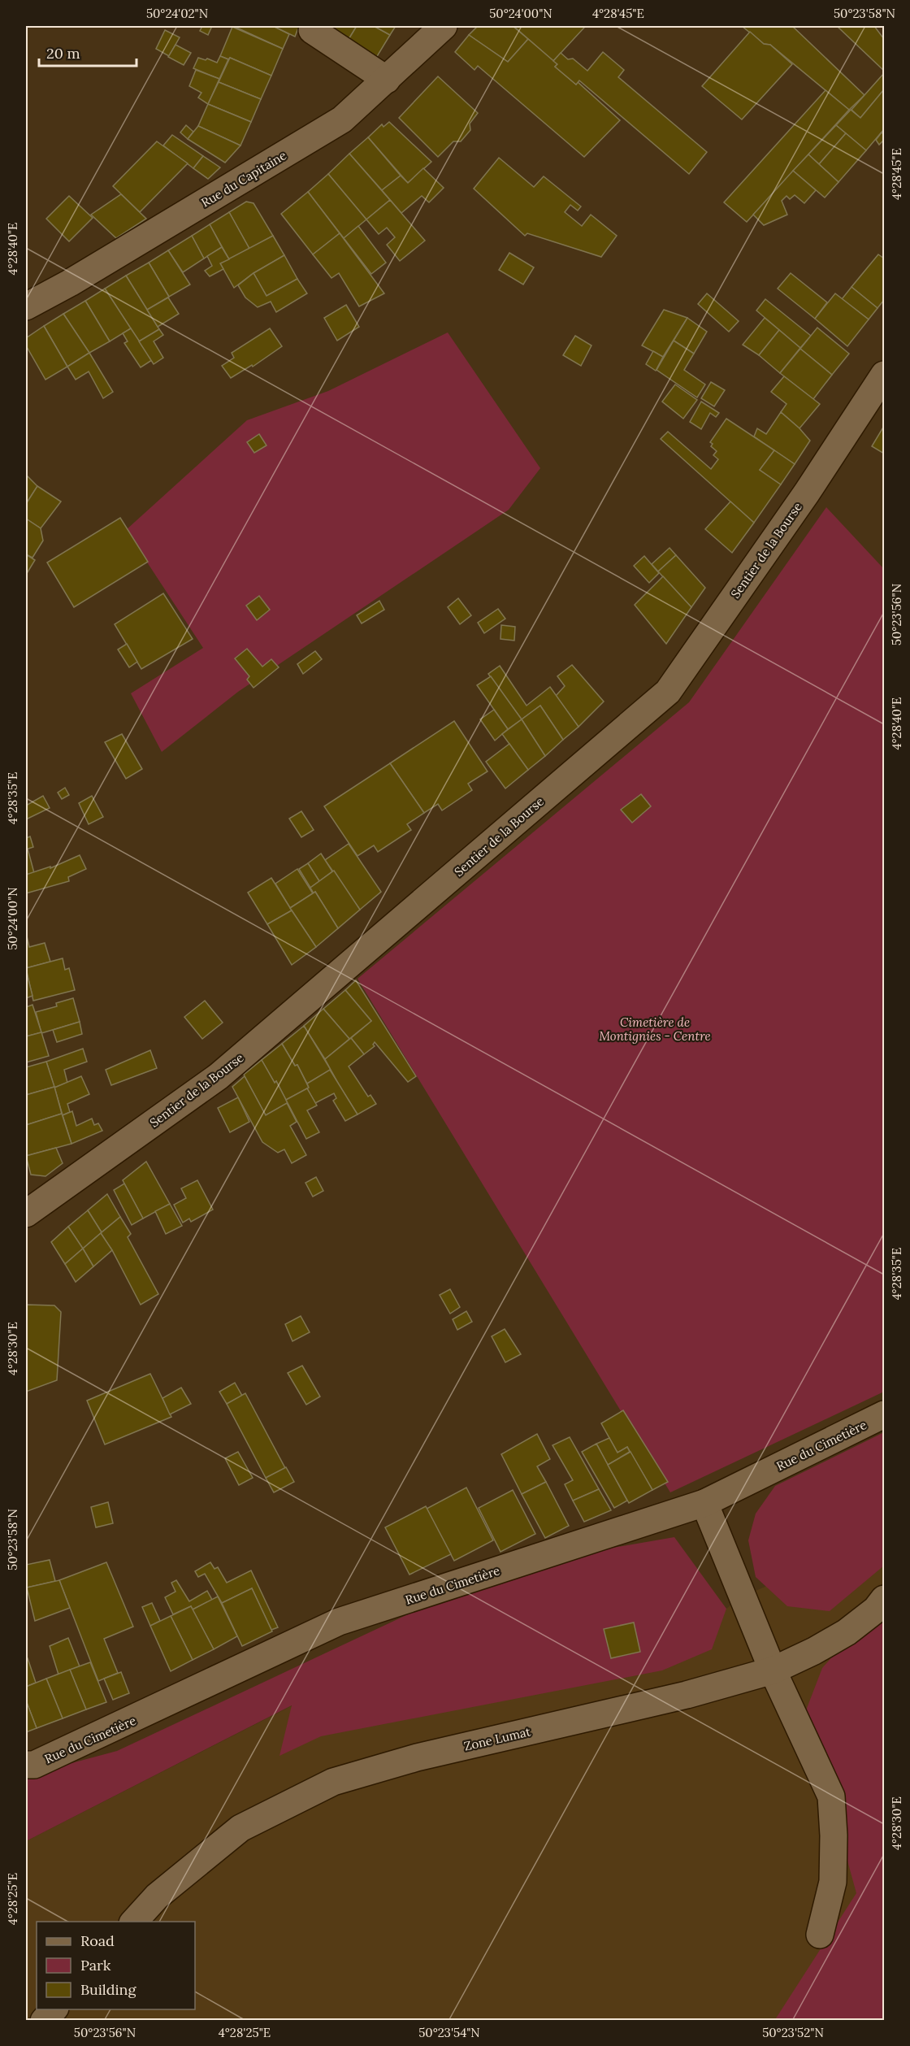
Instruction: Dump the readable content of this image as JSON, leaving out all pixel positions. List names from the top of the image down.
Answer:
{
  "streets": {
    "street": [
      "Rue du Capitaine",
      "Sentier de la Bourse",
      "Rue du Cimetière",
      "Zone Lumat"
    ]
  },
  "parks": ["Cimetière de Montignies - Centre"],
  "legend": ["Road", "Park", "Building"],
  "scale_bar": "20 m",
  "coordinates": [
    "50°24'02\"N",
    "50°24'00\"N",
    "4°28'45\"E",
    "50°23'58\"N",
    "4°28'40\"E",
    "50°23'56\"N",
    "4°28'35\"E",
    "4°28'30\"E",
    "4°28'25\"E",
    "50°23'54\"N",
    "50°23'52\"N"
  ]
}
